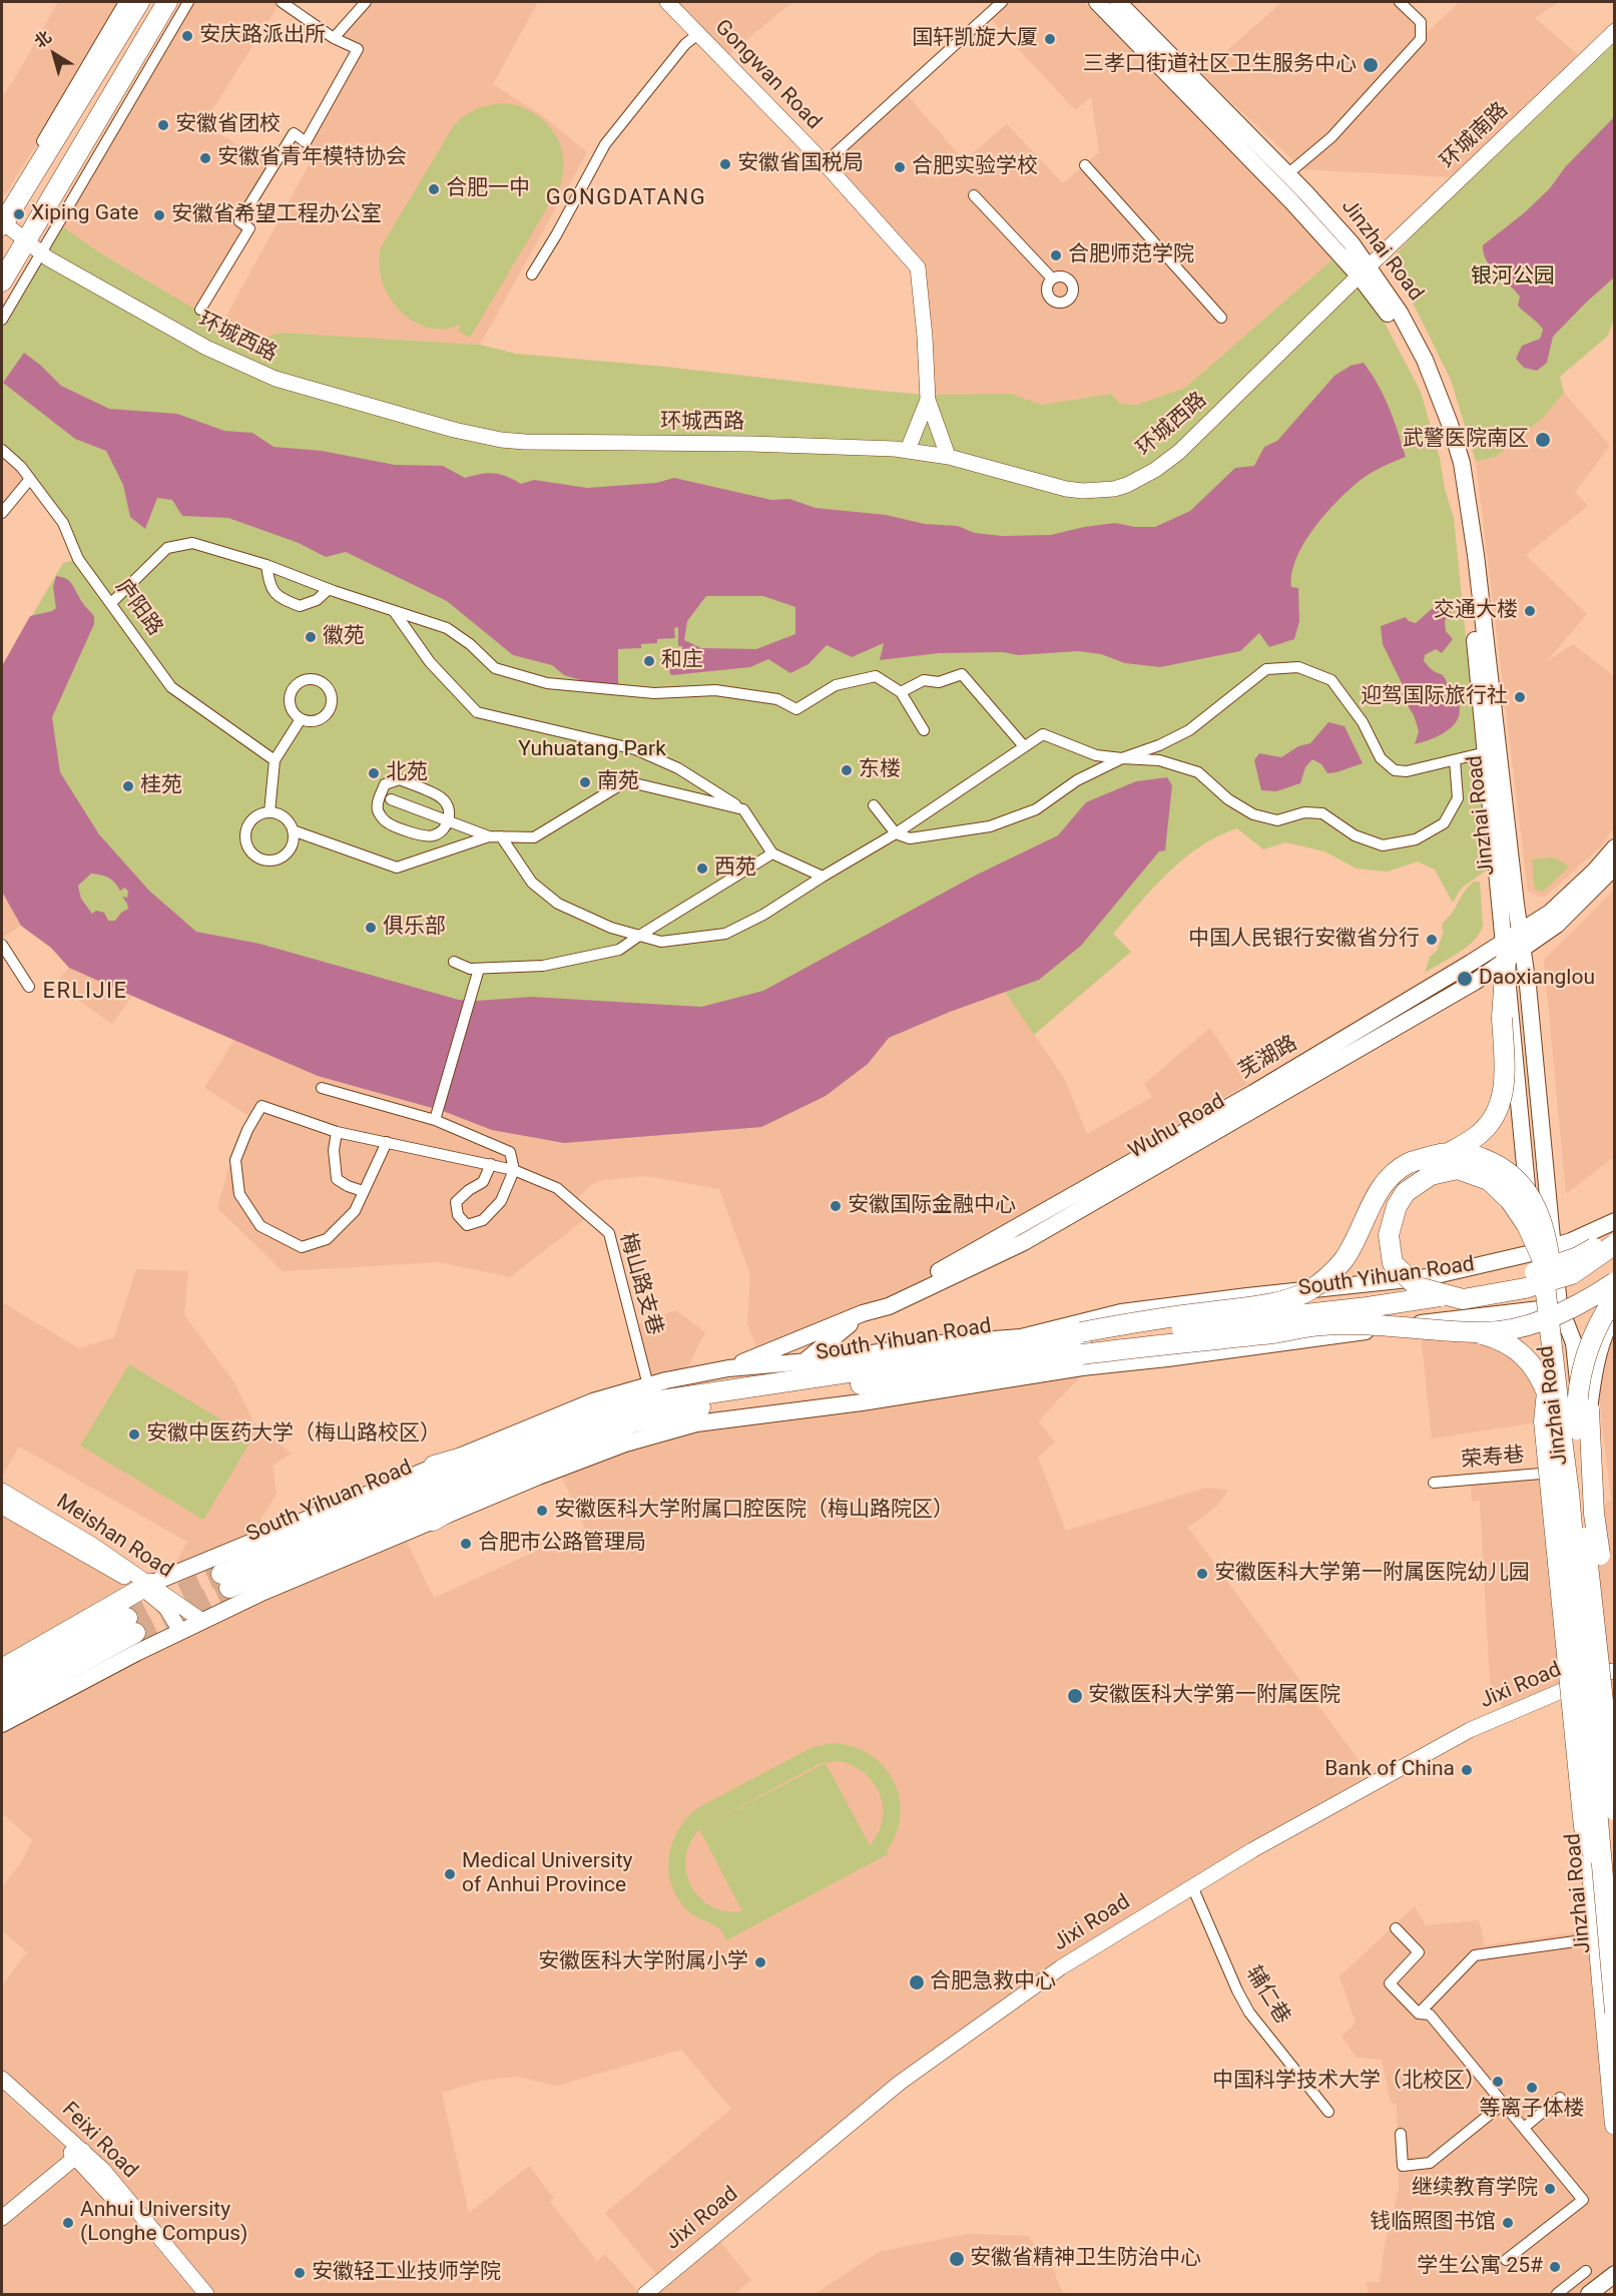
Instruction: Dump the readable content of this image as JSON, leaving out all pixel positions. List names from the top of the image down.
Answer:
{
  "streets": {
    "highway": ["Jinzhai Road", "South Yihuan Road"],
    "main road": ["Wuhu Road"],
    "street": [
      "Gongwan Road",
      "环城南路",
      "环城西路",
      "庐阳路",
      "梅山路支巷",
      "荣寿巷",
      "Meishan Road",
      "Jixi Road",
      "辅仁巷",
      "Feixi Road"
    ]
  },
  "crossings": [
    ["环城南路", "Jinzhai Road"],
    ["环城南路", "环城西路"],
    ["Jinzhai Road", "环城西路"],
    ["Jinzhai Road", "Wuhu Road"],
    ["Jinzhai Road", "Jixi Road"],
    ["Jixi Road", "辅仁巷"]
  ],
  "districts": ["GONGDATANG", "ERLIJIE"],
  "parks": ["银河公园", "Yuhuatang Park"],
  "places": [
    "安庆路派出所",
    "国轩凯旋大厦",
    "三孝口街道社区卫生服务中心",
    "安徽省团校",
    "安徽省青年模特协会",
    "安徽省国税局",
    "合肥实验学校",
    "合肥一中",
    "Xiping Gate",
    "安徽省希望工程办公室",
    "合肥师范学院",
    "武警医院南区",
    "交通大楼",
    "徽苑",
    "和庄",
    "迎驾国际旅行社",
    "东楼",
    "北苑",
    "南苑",
    "桂苑",
    "西苑",
    "俱乐部",
    "中国人民银行安徽省分行",
    "Daoxianglou",
    "安徽国际金融中心",
    "安徽中医药大学（梅山路校区）",
    "安徽医科大学附属口腔医院（梅山路院区）",
    "合肥市公路管理局",
    "安徽医科大学第一附属医院幼儿园",
    "安徽医科大学第一附属医院",
    "Bank of China",
    "Medical University of Anhui Province",
    "安徽医科大学附属小学",
    "合肥急救中心",
    "中国科学技术大学（北校区）",
    "等离子体楼",
    "继续教育学院",
    "Anhui University (Longhe Compus)",
    "钱临照图书馆",
    "安徽省精神卫生防治中心",
    "学生公寓 25#",
    "安徽轻工业技师学院"
  ],
  "north": "top left"
}
